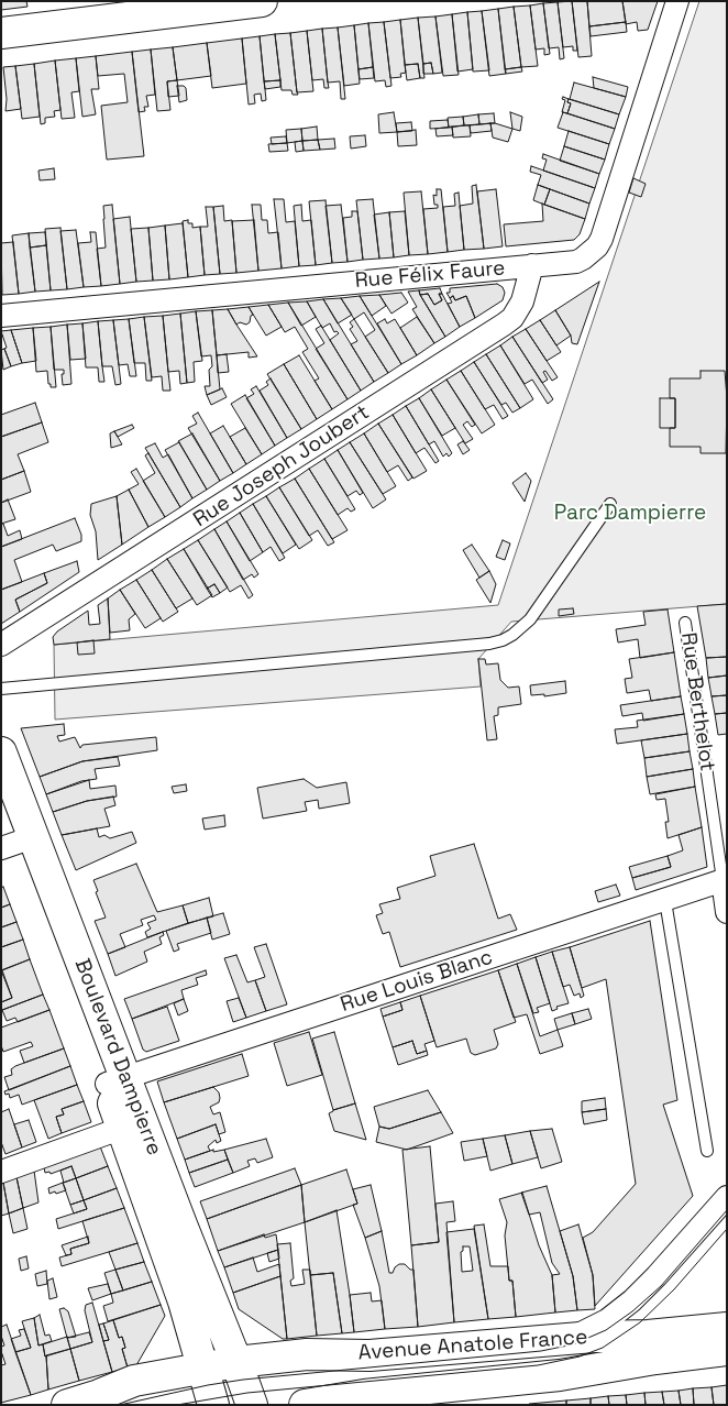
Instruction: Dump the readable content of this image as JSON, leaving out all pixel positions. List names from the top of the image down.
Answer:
{
  "streets": {
    "main road": ["Boulevard Dampierre", "Avenue Anatole France"],
    "street": [
      "Rue Félix Faure",
      "Rue Joseph Joubert",
      "Rue Berthelot",
      "Rue Louis Blanc"
    ]
  },
  "crossings": [
    ["Rue Félix Faure", "Rue Joseph Joubert"],
    ["Rue Berthelot", "Rue Louis Blanc"],
    ["Rue Louis Blanc", "Boulevard Dampierre"],
    ["Boulevard Dampierre", "Avenue Anatole France"]
  ],
  "parks": ["Parc Dampierre"]
}
